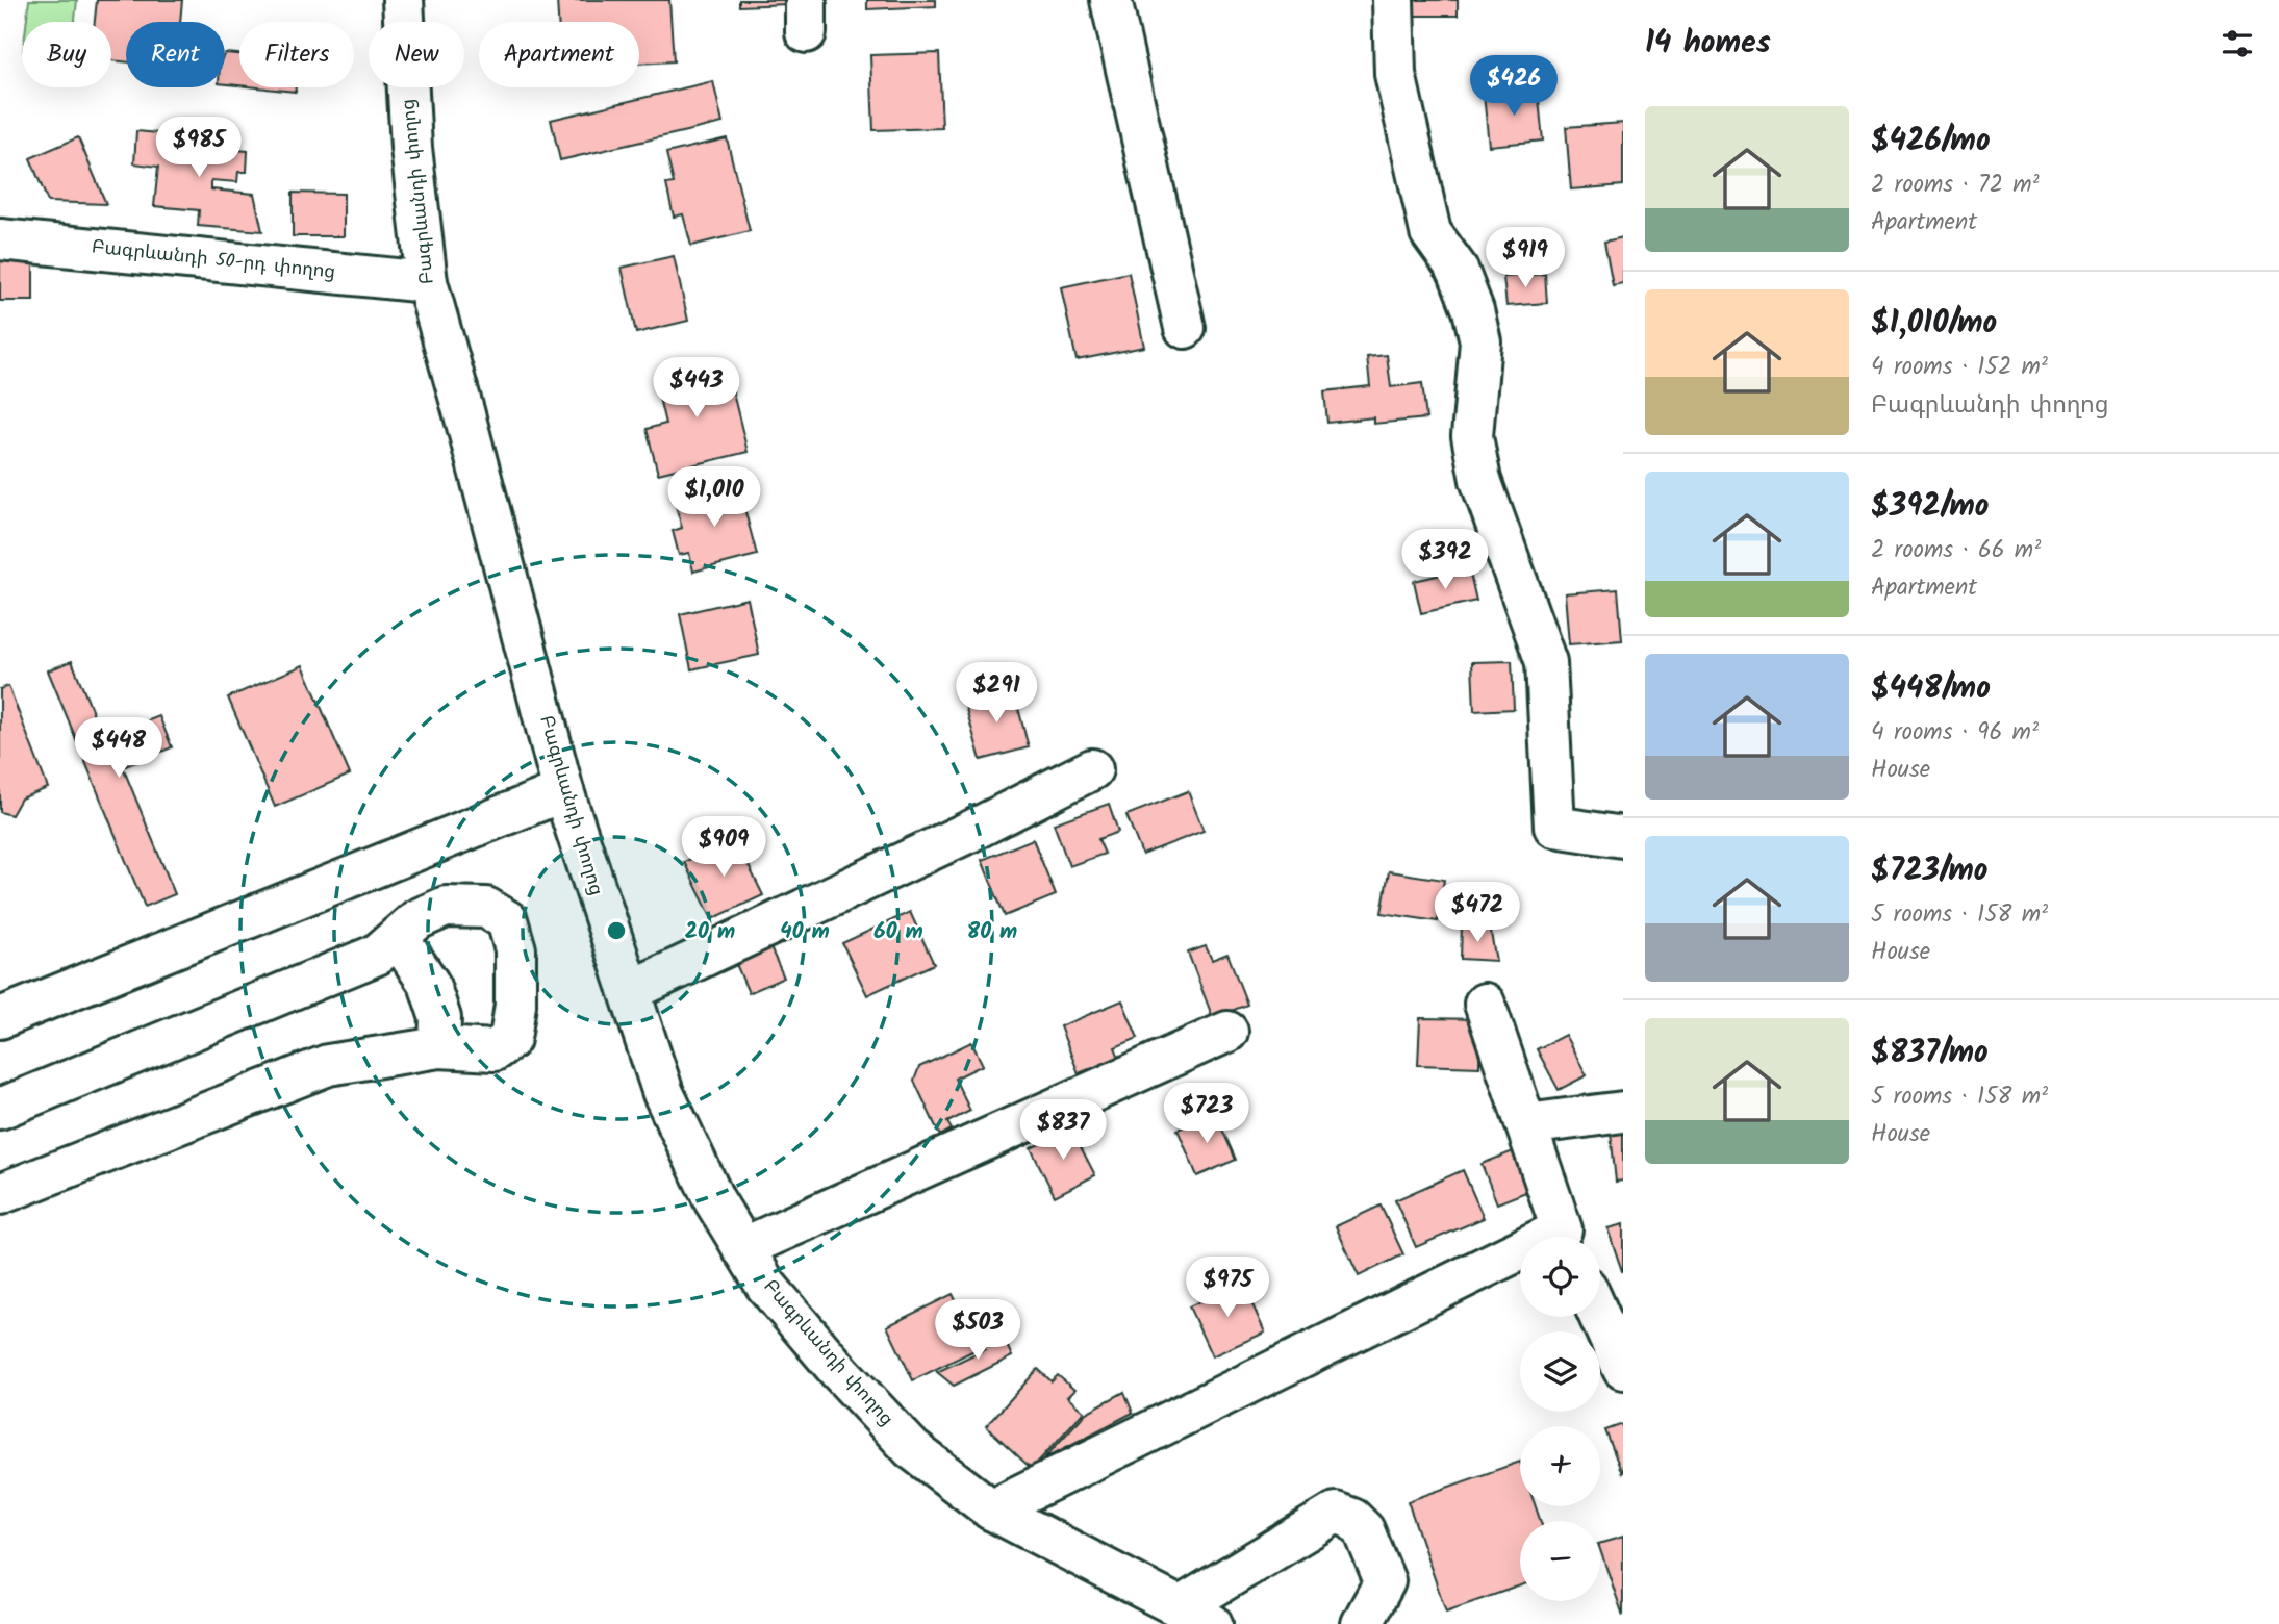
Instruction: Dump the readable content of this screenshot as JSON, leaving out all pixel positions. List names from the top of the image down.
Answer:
{
  "streets": {
    "street": ["Բագրևանդի փողոց", "Բագրևանդի 50-րդ փողոց"]
  },
  "crossings": [
    ["Բագրևանդի փողոց", "Բագրևանդի 50-րդ փողոց"]
  ],
  "page": {
    "heading": "14 homes",
    "chip": [
      "Buy",
      "Rent",
      "Filters",
      "New",
      "Apartment"
    ],
    "price": [
      "$426",
      "$985",
      "$919",
      "$443",
      "$1,010",
      "$392",
      "$291",
      "$448",
      "$909",
      "$472",
      "$723",
      "$837",
      "$975",
      "$503"
    ],
    "list": [
      {
        "name": "$426/mo",
        "note": "2 rooms · 72 m² · Apartment"
      },
      {
        "name": "$1,010/mo",
        "note": "4 rooms · 152 m² · Բագրևանդի փողոց"
      },
      {
        "name": "$392/mo",
        "note": "2 rooms · 66 m² · Apartment"
      },
      {
        "name": "$448/mo",
        "note": "4 rooms · 96 m² · House"
      },
      {
        "name": "$723/mo",
        "note": "5 rooms · 158 m² · House"
      },
      {
        "name": "$837/mo",
        "note": "5 rooms · 158 m² · House"
      }
    ],
    "map_buttons": ["+", "−"]
  },
  "rings": [
    "20 m",
    "40 m",
    "60 m",
    "80 m"
  ]
}
